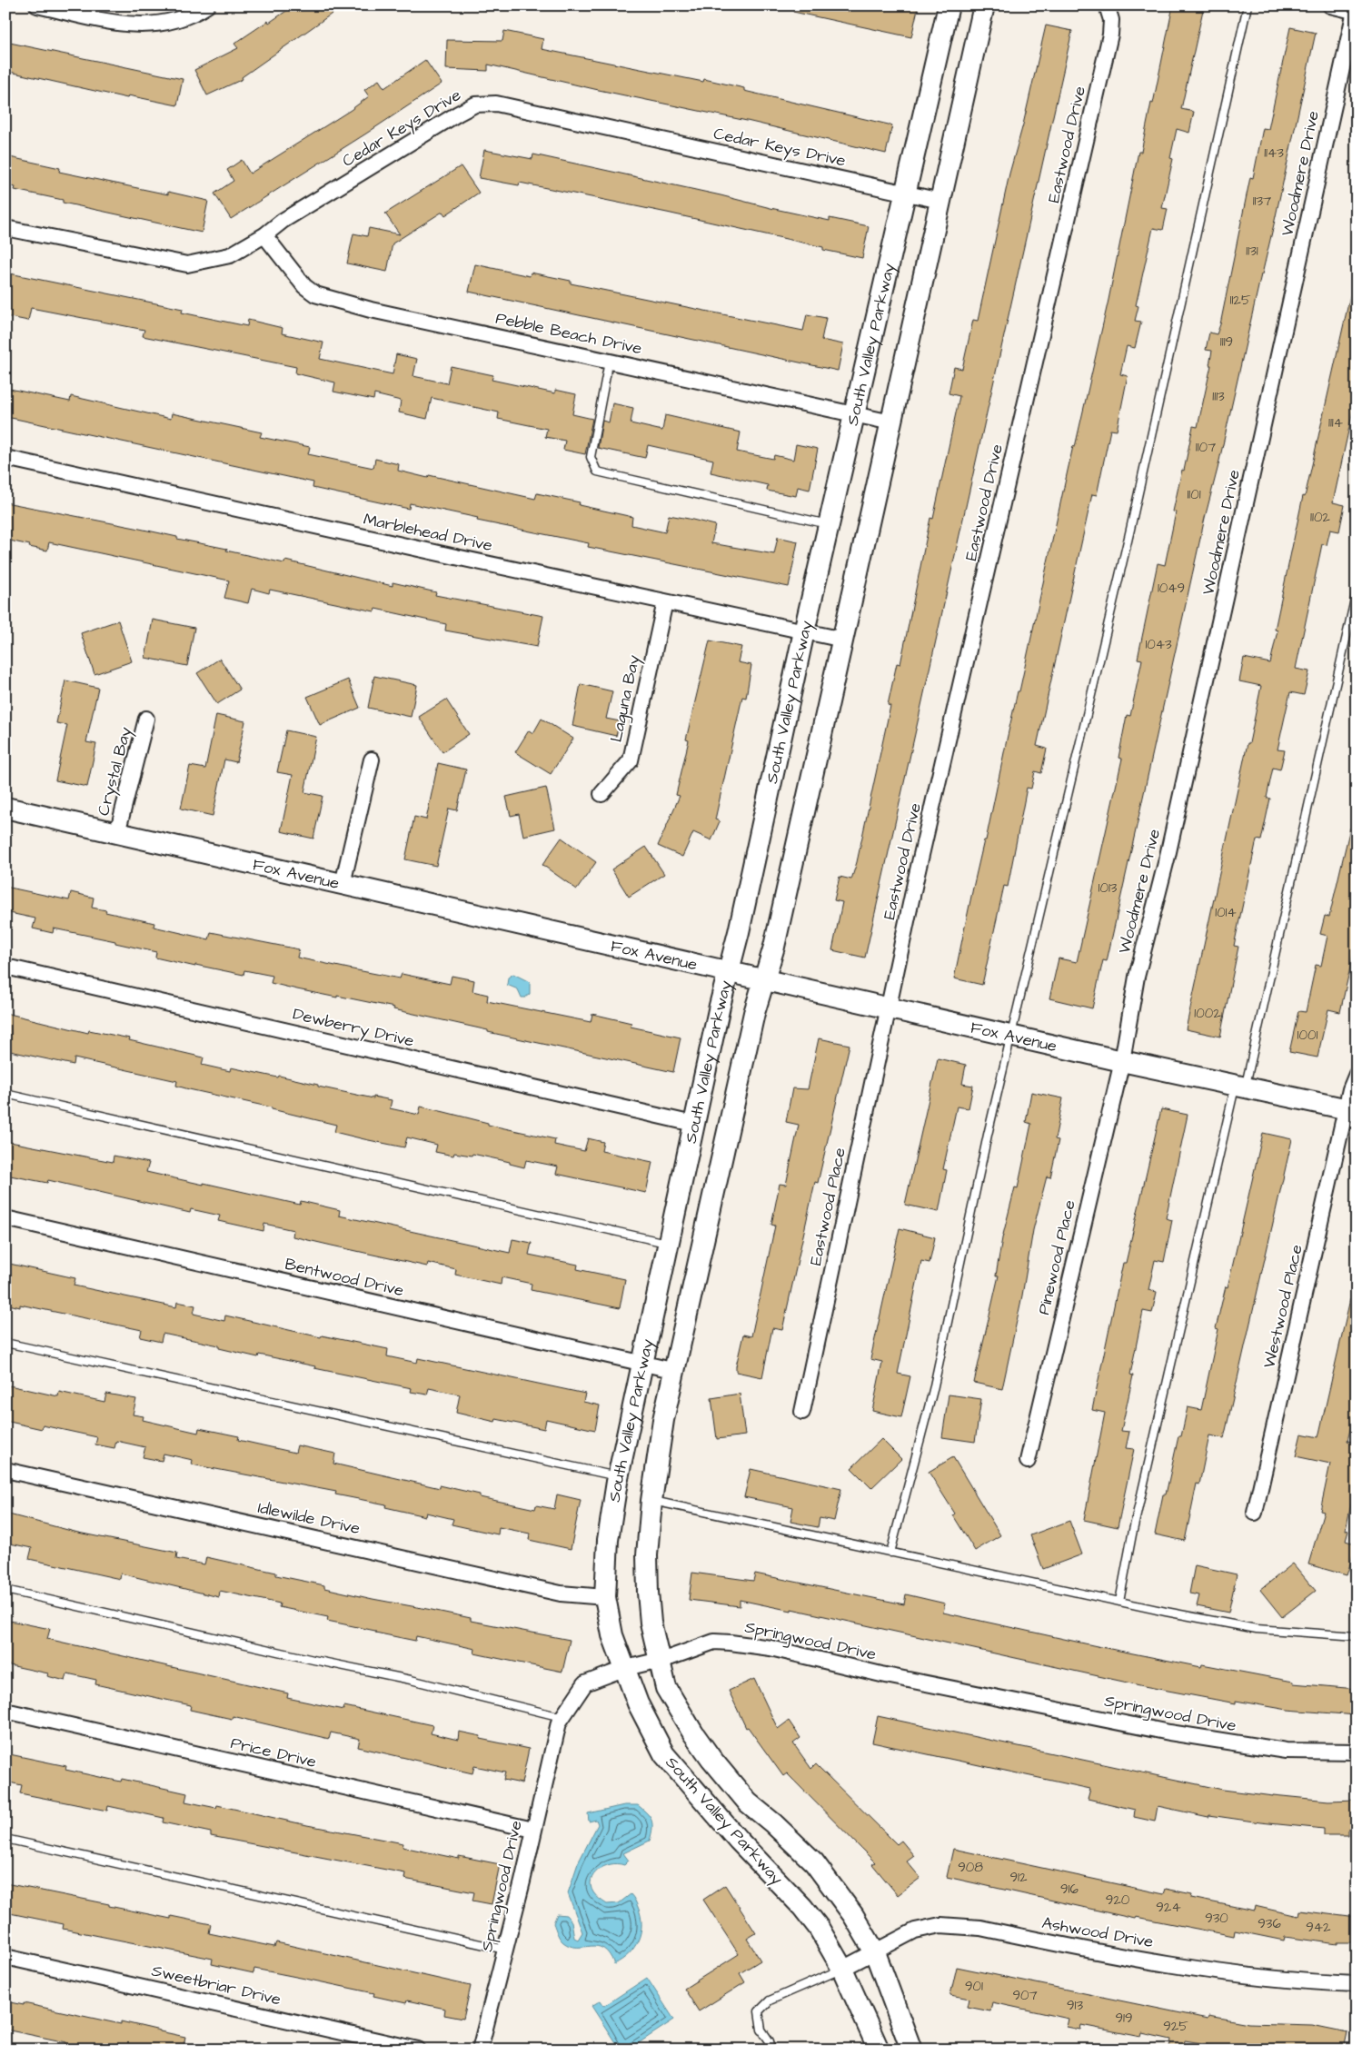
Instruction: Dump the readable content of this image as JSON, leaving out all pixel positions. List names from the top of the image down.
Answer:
{
  "streets": {
    "main road": ["South Valley Parkway", "Fox Avenue"],
    "street": [
      "Cedar Keys Drive",
      "Eastwood Drive",
      "Woodmere Drive",
      "Pebble Beach Drive",
      "Marblehead Drive",
      "Laguna Bay",
      "Crystal Bay",
      "Dewberry Drive",
      "Eastwood Place",
      "Pinewood Place",
      "Bentwood Drive",
      "Westwood Place",
      "Idlewilde Drive",
      "Springwood Drive",
      "Price Drive",
      "Ashwood Drive",
      "Sweetbriar Drive"
    ]
  },
  "crossings": [
    ["Cedar Keys Drive", "Pebble Beach Drive"],
    ["Cedar Keys Drive", "South Valley Parkway"],
    ["Eastwood Drive", "Fox Avenue"],
    ["Eastwood Drive", "Eastwood Place"],
    ["Woodmere Drive", "Fox Avenue"],
    ["Woodmere Drive", "Pinewood Place"],
    ["Pebble Beach Drive", "South Valley Parkway"],
    ["South Valley Parkway", "Marblehead Drive"],
    ["South Valley Parkway", "Fox Avenue"],
    ["South Valley Parkway", "Dewberry Drive"],
    ["South Valley Parkway", "Bentwood Drive"],
    ["South Valley Parkway", "Idlewilde Drive"],
    ["South Valley Parkway", "Springwood Drive"],
    ["South Valley Parkway", "Ashwood Drive"],
    ["Marblehead Drive", "Laguna Bay"],
    ["Crystal Bay", "Fox Avenue"],
    ["Fox Avenue", "Eastwood Place"],
    ["Fox Avenue", "Pinewood Place"],
    ["Fox Avenue", "Westwood Place"],
    ["Springwood Drive", "Price Drive"]
  ],
  "house_numbers": [
    "1143",
    "1137",
    "1131",
    "1125",
    "1119",
    "1113",
    "1114",
    "1107",
    "1101",
    "1102",
    "1049",
    "1043",
    "1013",
    "1014",
    "1002",
    "1001",
    "908",
    "912",
    "916",
    "920",
    "924",
    "930",
    "936",
    "942",
    "901",
    "907",
    "913",
    "919",
    "925"
  ]
}
